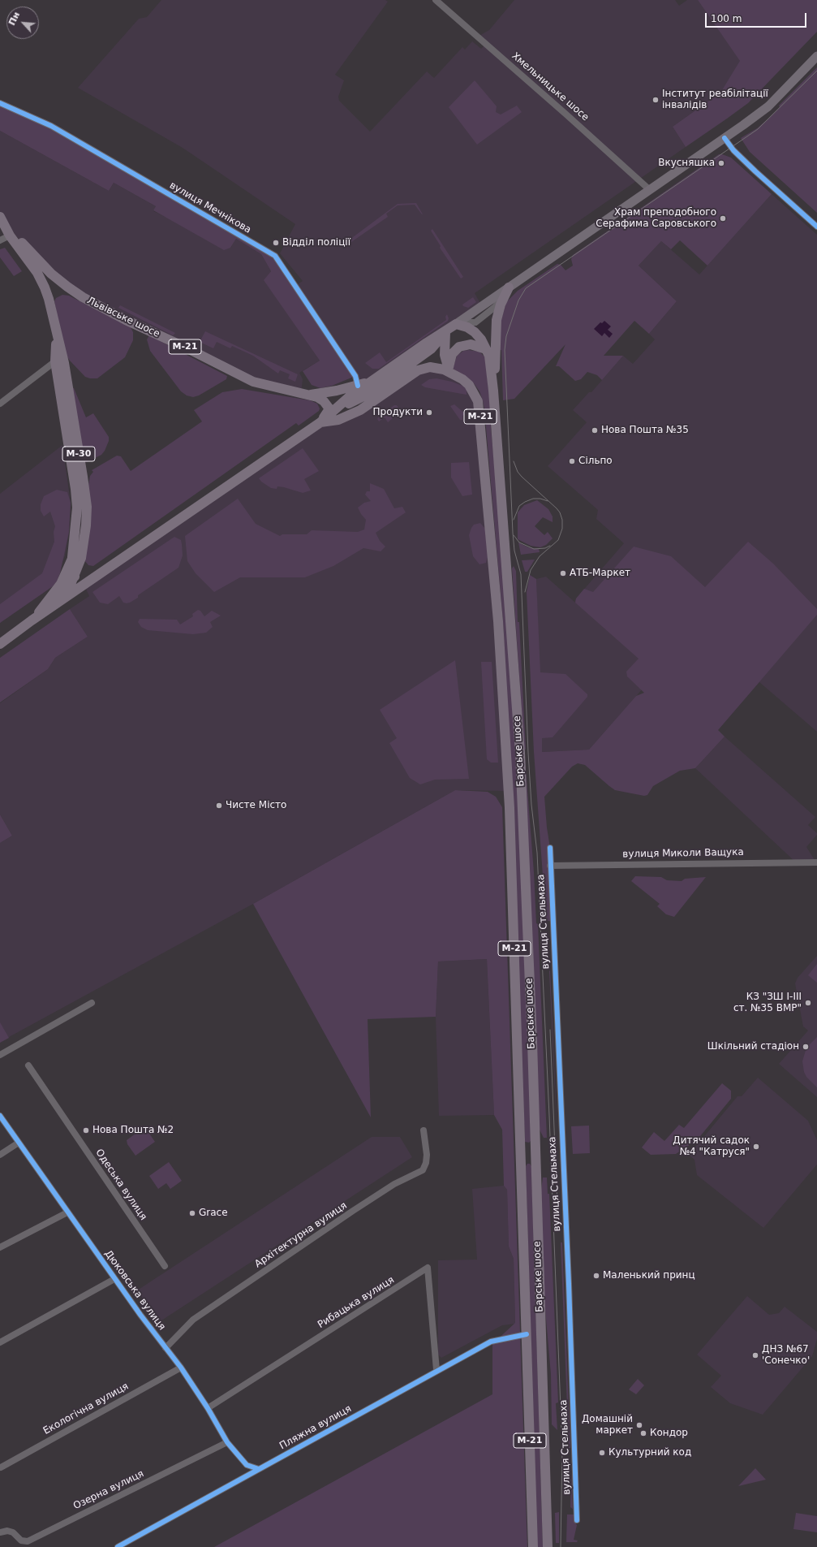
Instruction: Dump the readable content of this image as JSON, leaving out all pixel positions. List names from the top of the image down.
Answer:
{
  "streets": {
    "highway": [
      "Львівське шосе",
      "М-21",
      "М-30",
      "Барське шосе"
    ],
    "street": [
      "Хмельницьке шосе",
      "вулиця Мечнікова",
      "вулиця Миколи Ващука",
      "вулиця Стельмаха",
      "Одеська вулиця",
      "Архітектурна вулиця",
      "Дюковська вулиця",
      "Рибацька вулиця",
      "Екологічна вулиця",
      "Пляжна вулиця",
      "Озерна вулиця"
    ]
  },
  "crossings": [
    ["вулиця Мечнікова", "М-21"],
    ["Львівське шосе", "М-21"],
    ["М-21", "М-30"],
    ["М-21", "Барське шосе"],
    ["М-21", "Пляжна вулиця"],
    ["вулиця Миколи Ващука", "вулиця Стельмаха"],
    ["Архітектурна вулиця", "Дюковська вулиця"],
    ["Дюковська вулиця", "Рибацька вулиця"],
    ["Дюковська вулиця", "Екологічна вулиця"],
    ["Дюковська вулиця", "Пляжна вулиця"],
    ["Дюковська вулиця", "Озерна вулиця"],
    ["Рибацька вулиця", "Пляжна вулиця"]
  ],
  "places": [
    "Інститут реабілітації інвалідів",
    "Вкусняшка",
    "Храм преподобного Серафима Саровського",
    "Відділ поліції",
    "Продукти",
    "Нова Пошта №35",
    "Сільпо",
    "АТБ-Маркет",
    "Чисте Місто",
    "КЗ \"ЗШ І-ІІІ ст. №35 ВМР\"",
    "Шкільний стадіон",
    "Нова Пошта №2",
    "Дитячий садок №4 \"Катруся\"",
    "Grace",
    "Маленький принц",
    "ДНЗ №67 'Сонечко'",
    "Домашній маркет",
    "Кондор",
    "Культурний код"
  ],
  "scale_bar": "100 m",
  "north": "top left"
}
